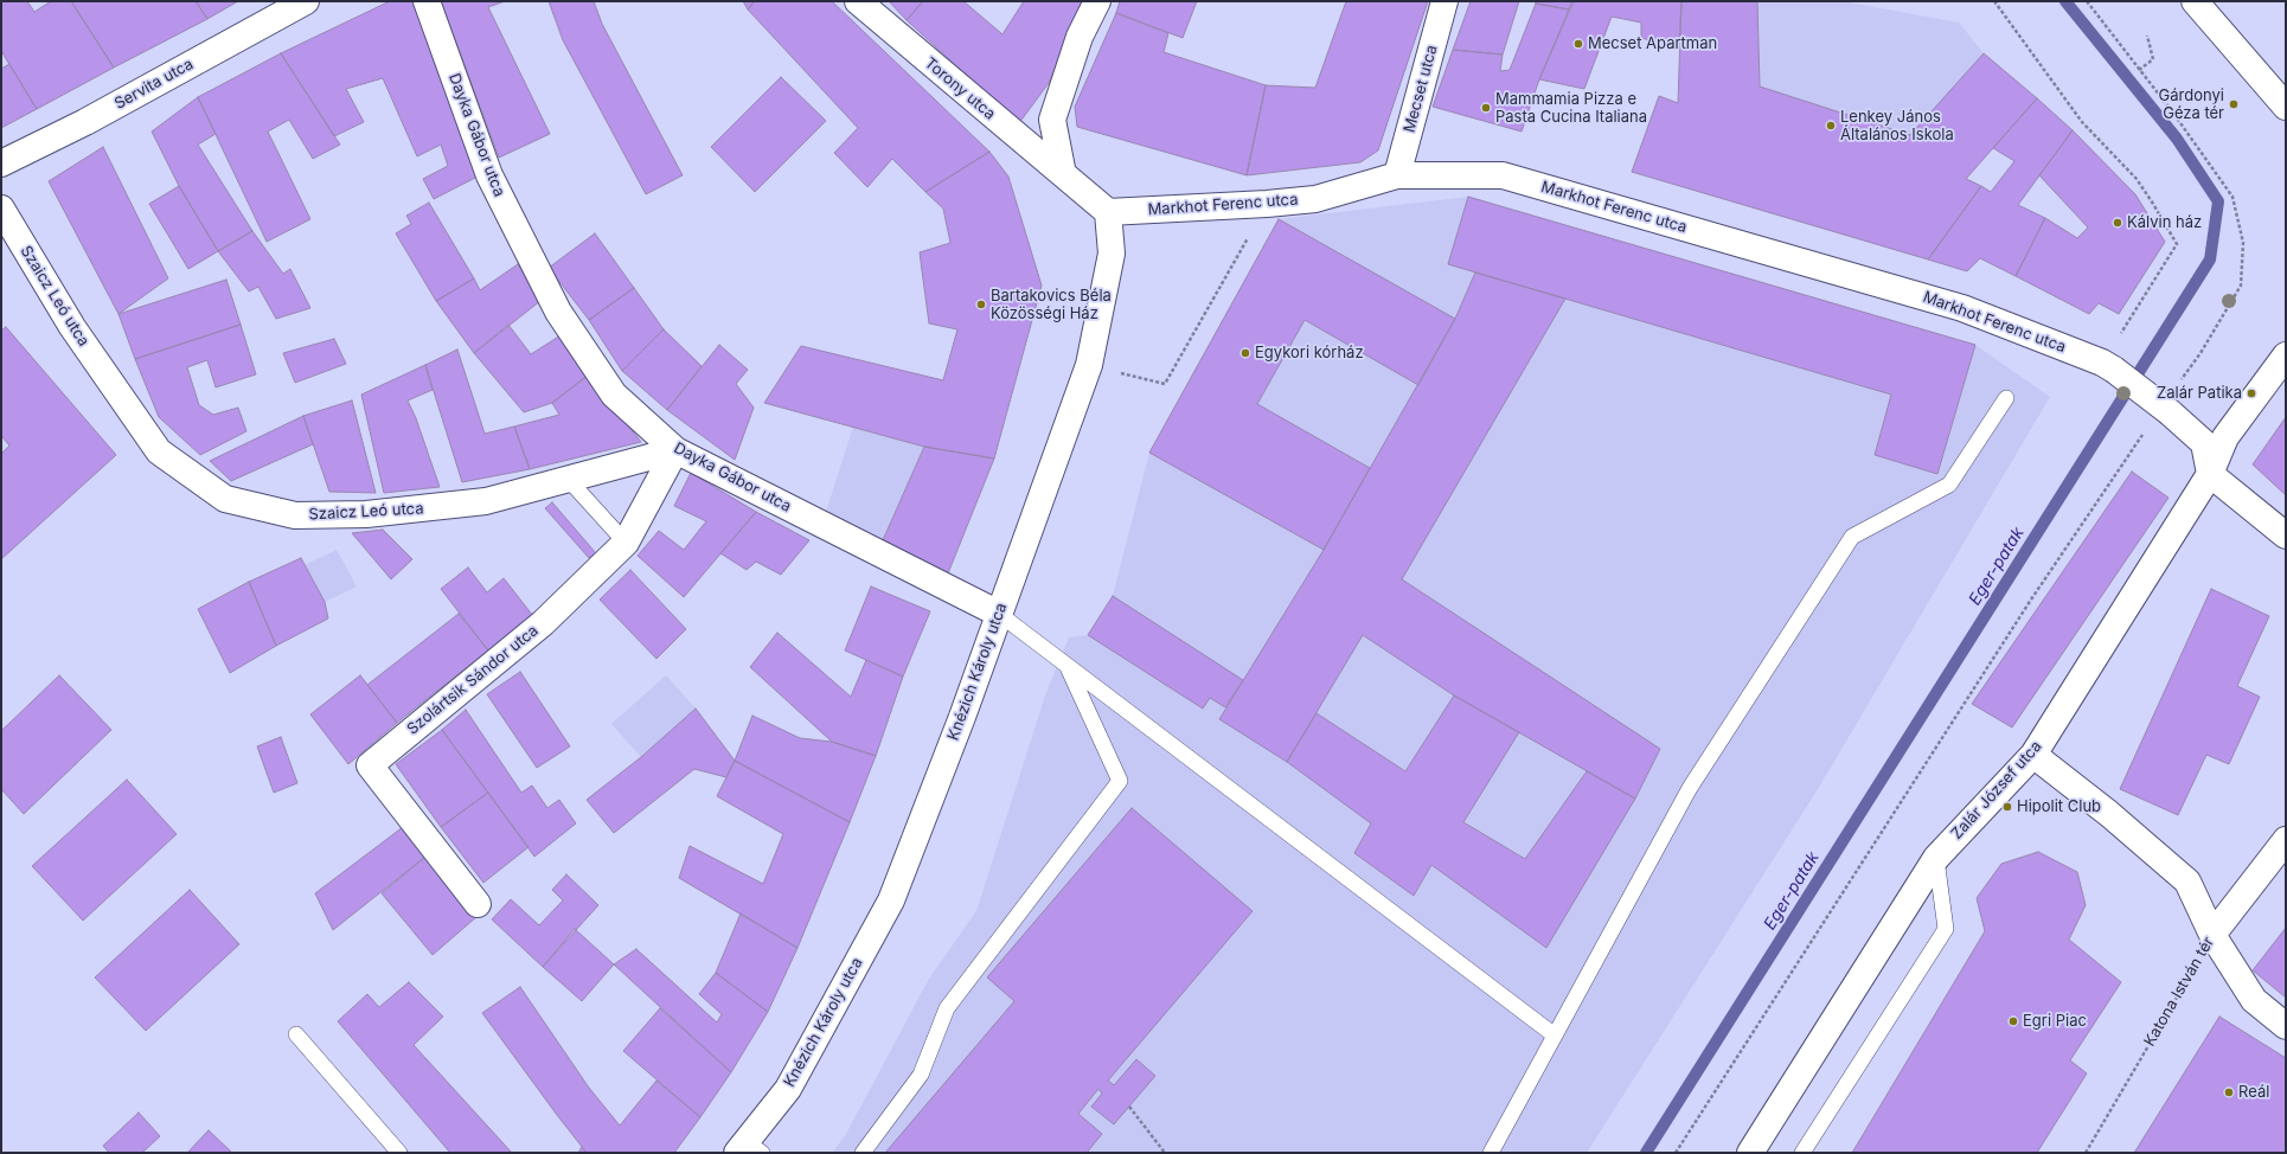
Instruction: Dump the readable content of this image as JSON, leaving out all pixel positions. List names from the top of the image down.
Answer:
{
  "streets": {
    "street": [
      "Servita utca",
      "Torony utca",
      "Mecset utca",
      "Dayka Gábor utca",
      "Markhot Ferenc utca",
      "Szaicz Leó utca",
      "Knézich Károly utca",
      "Szolártsik Sándor utca",
      "Zalár József utca",
      "Katona István tér"
    ]
  },
  "crossings": [
    ["Mecset utca", "Markhot Ferenc utca"],
    ["Dayka Gábor utca", "Szaicz Leó utca"],
    ["Dayka Gábor utca", "Knézich Károly utca"],
    ["Dayka Gábor utca", "Szolártsik Sándor utca"],
    ["Markhot Ferenc utca", "Knézich Károly utca"],
    ["Markhot Ferenc utca", "Zalár József utca"],
    ["Szaicz Leó utca", "Szolártsik Sándor utca"]
  ],
  "water": ["Eger-patak"],
  "places": [
    "Mecset Apartman",
    "Gárdonyi Géza tér",
    "Mammamia Pizza e Pasta Cucina Italiana",
    "Lenkey János Általános Iskola",
    "Kálvin ház",
    "Bartakovics Béla Közösségi Ház",
    "Egykori kórház",
    "Zalár Patika",
    "Hipolit Club",
    "Egri Piac",
    "Reál"
  ]
}
